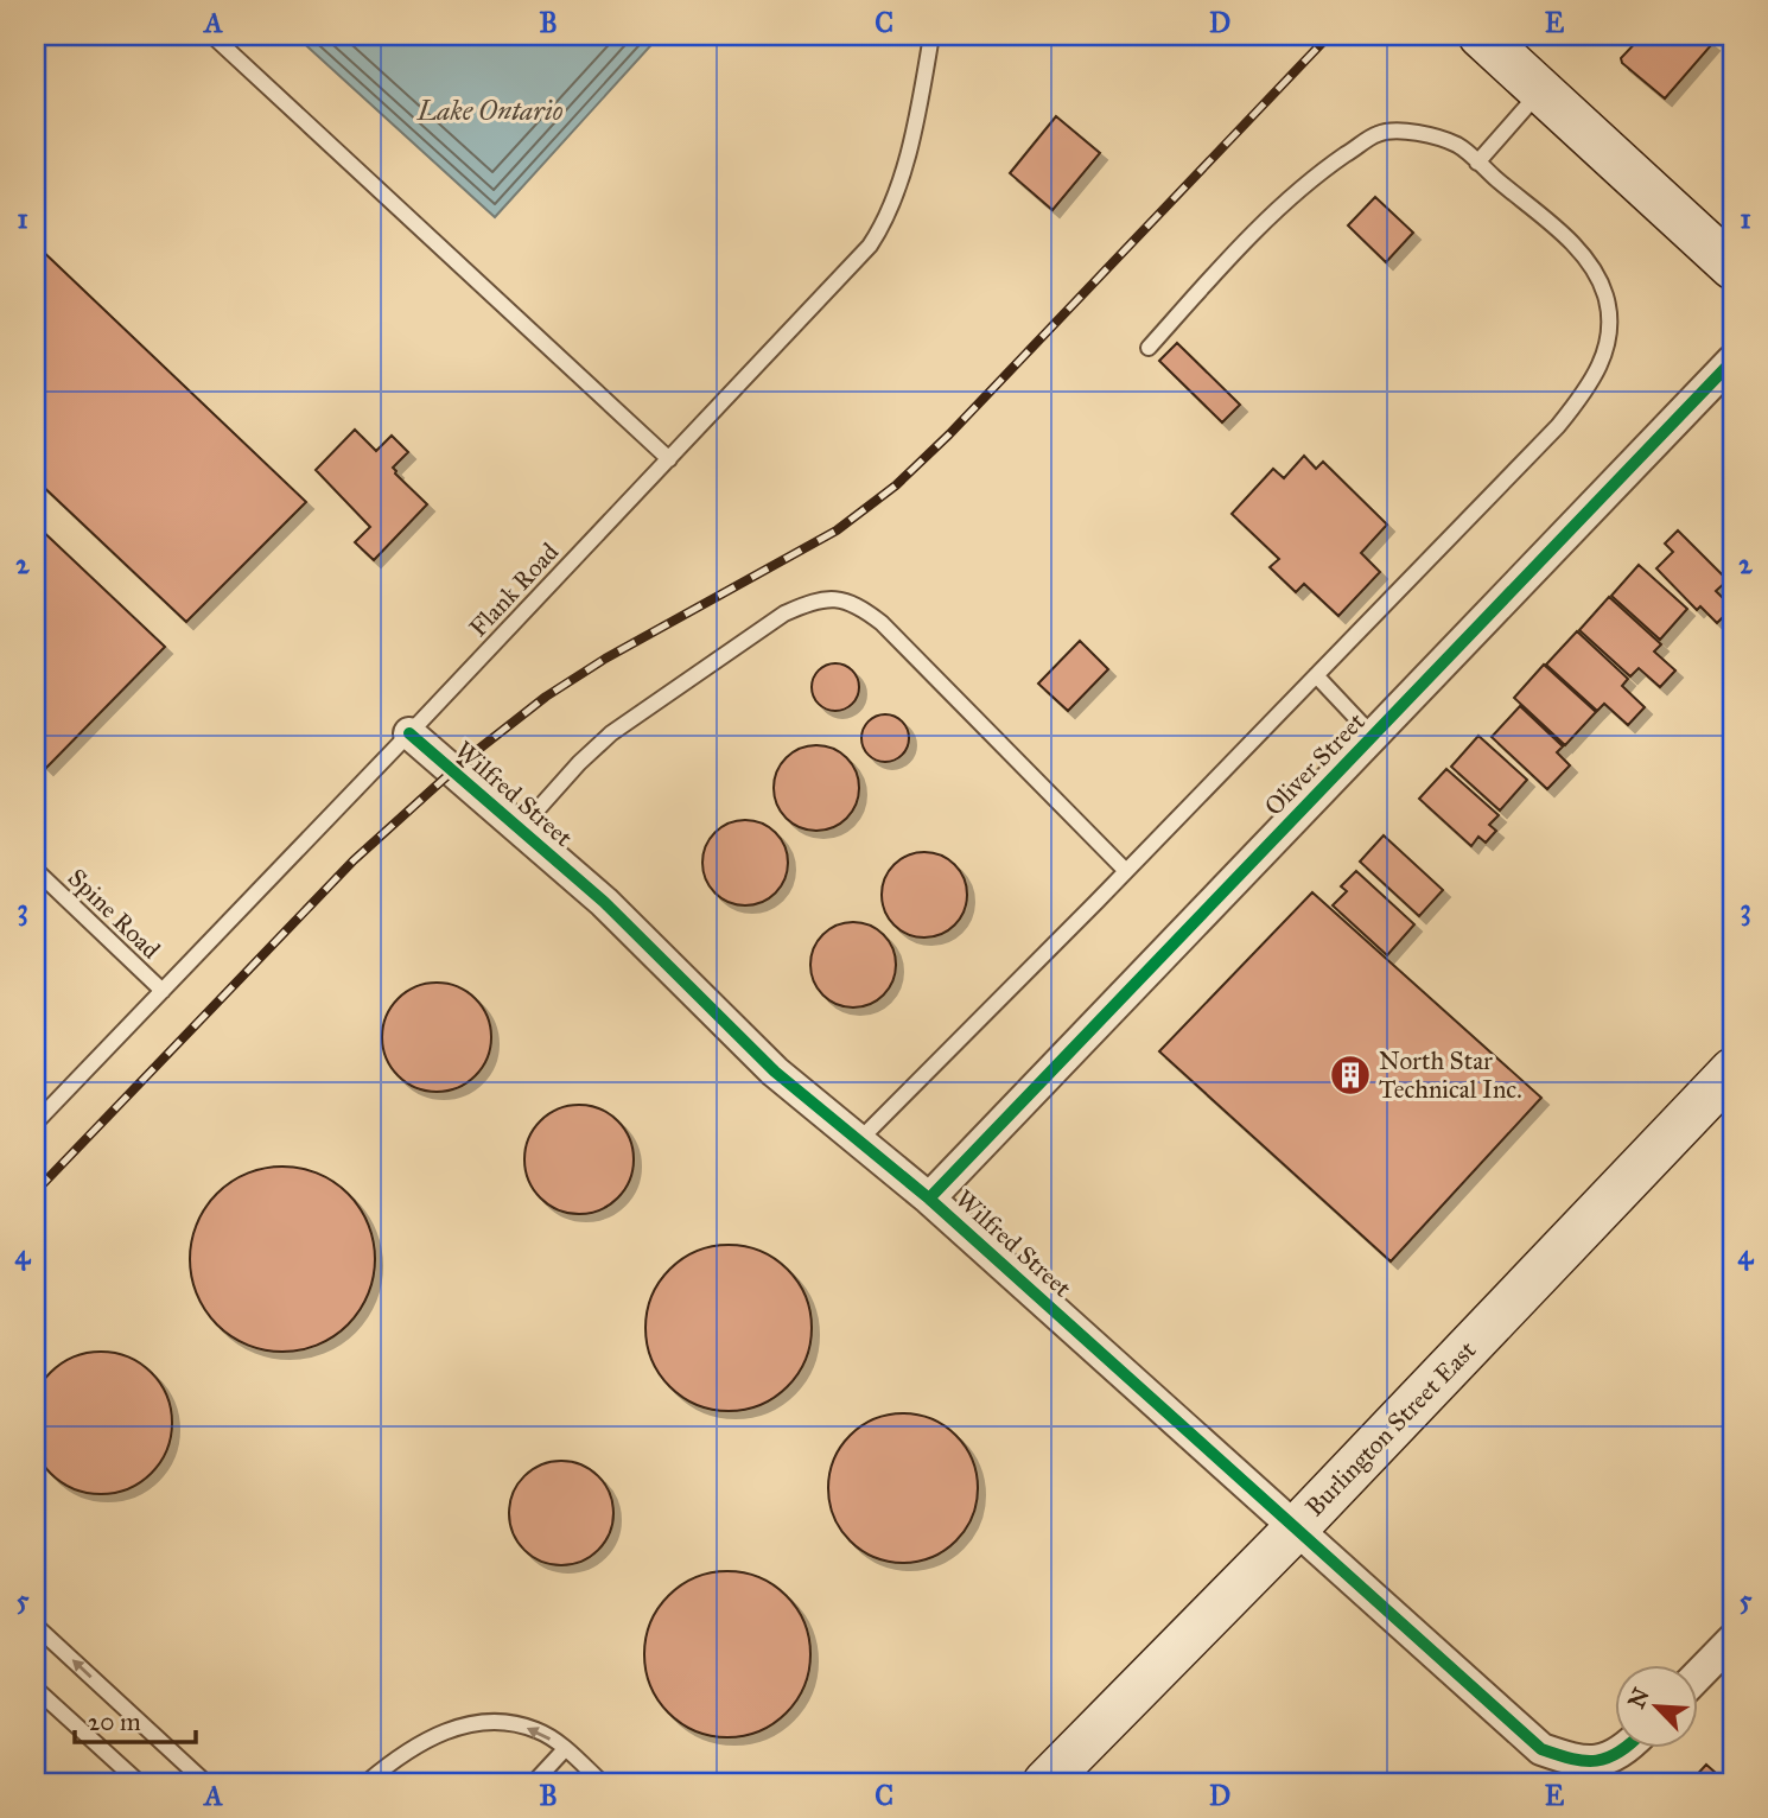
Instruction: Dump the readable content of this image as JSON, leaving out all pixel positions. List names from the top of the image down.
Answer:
{
  "streets": {
    "main road": ["Burlington Street East"],
    "street": ["Oliver Street", "Wilfred Street"],
    "lane": ["Flank Road", "Spine Road"]
  },
  "crossings": [
    ["Flank Road", "Wilfred Street"],
    ["Flank Road", "Spine Road"],
    ["Oliver Street", "Wilfred Street"],
    ["Wilfred Street", "Burlington Street East"]
  ],
  "water": ["Lake Ontario"],
  "places": {
    "building": ["North Star Technical Inc."]
  },
  "scale_bar": "20 m",
  "north": "top left",
  "grid": {
    "columns": [
      "A",
      "B",
      "C",
      "D",
      "E"
    ],
    "rows": [
      "1",
      "2",
      "3",
      "4",
      "5"
    ]
  }
}
